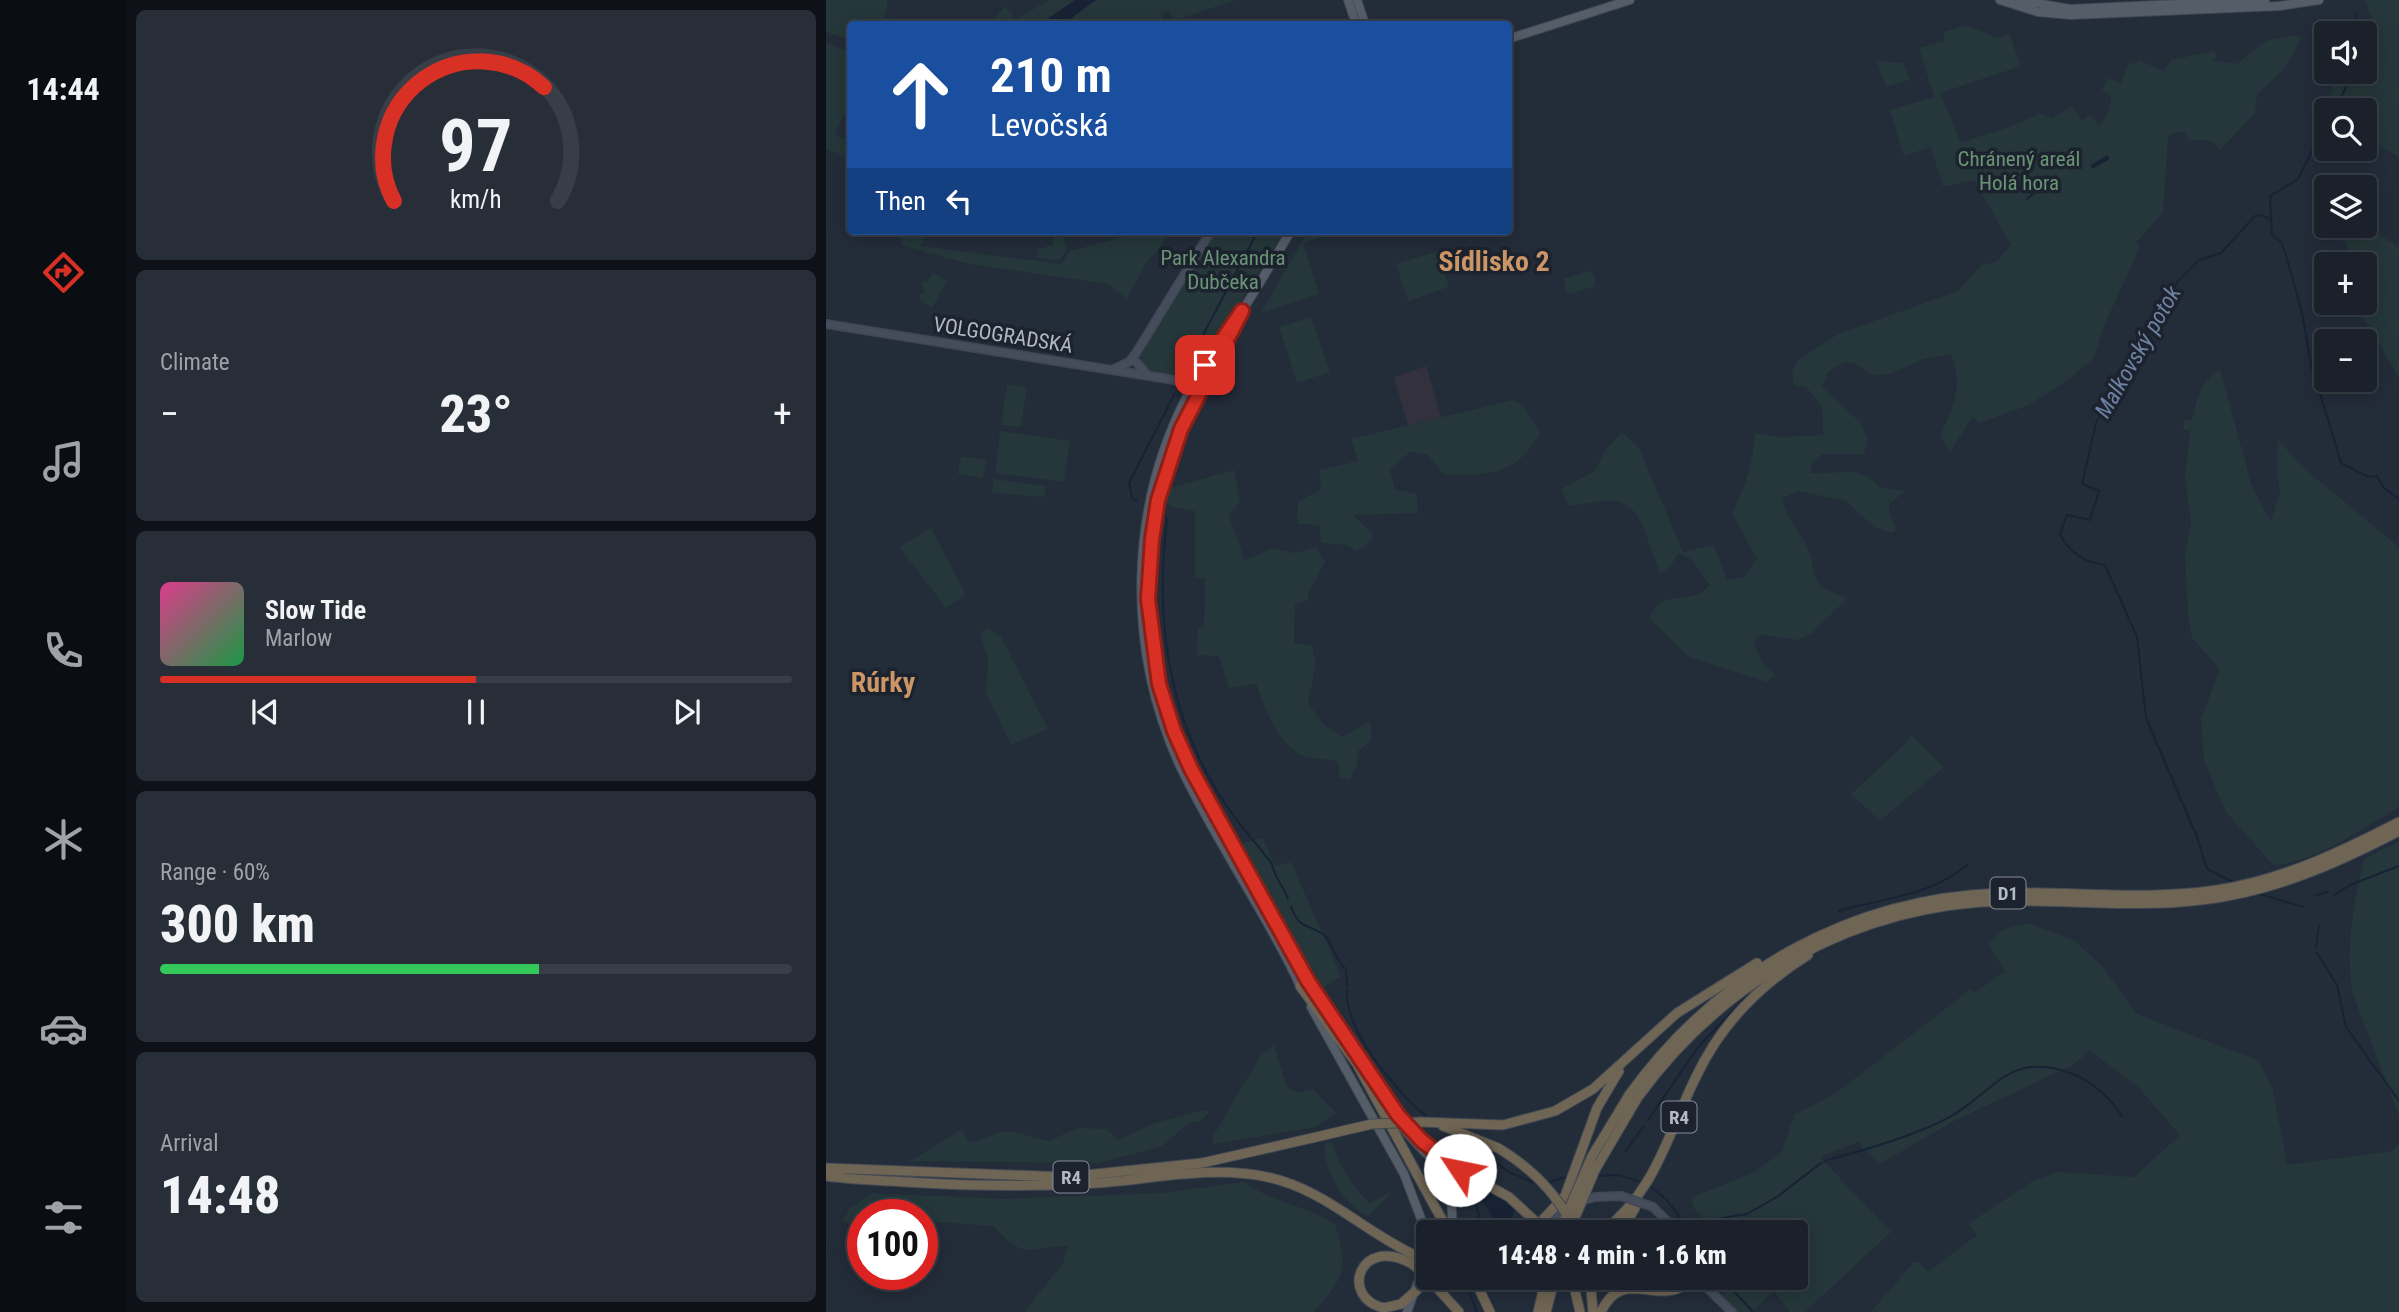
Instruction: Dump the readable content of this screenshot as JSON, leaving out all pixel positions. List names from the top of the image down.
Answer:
{
  "streets": {
    "highway": ["D1", "R4"],
    "street": ["VOLGOGRADSKÁ"]
  },
  "crossings": [
    ["D1", "R4"]
  ],
  "districts": ["Sídlisko 2", "Rúrky"],
  "water": ["Malkovský potok"],
  "parks": ["Chránený areál Holá hora", "Park Alexandra Dubčeka"],
  "page": {
    "tabs": "14:44",
    "map_buttons": ["+", "−"],
    "turn": ["210 m", "Levočská"],
    "then": "Then",
    "tile": [
      "Climate",
      ["Range · 60%", "300 km"],
      ["Arrival", "14:48"]
    ],
    "heat": ["−", "23°", "+"],
    "song": ["Slow Tide", "Marlow"],
    "limit": "100",
    "trip": "14:48 · 4 min · 1.6 km",
    "gauge": ["97", "km/h"]
  }
}
